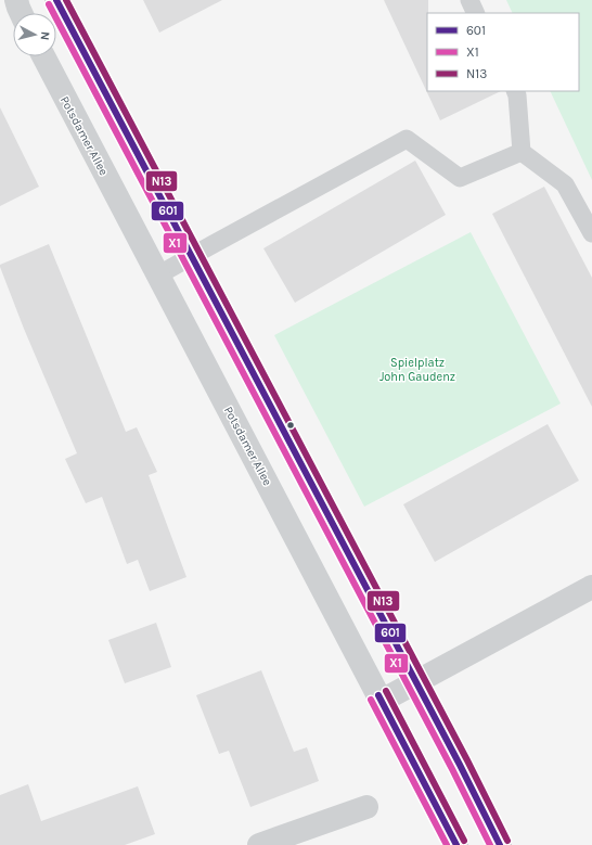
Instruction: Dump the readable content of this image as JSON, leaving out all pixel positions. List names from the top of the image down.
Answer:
{
  "streets": {
    "street": ["Potsdamer Allee"]
  },
  "parks": ["Spielplatz John Gaudenz"],
  "lines": ["transit line 601", "transit line N13", "transit line X1"],
  "legend": ["601", "X1", "N13"],
  "north": "right"
}
